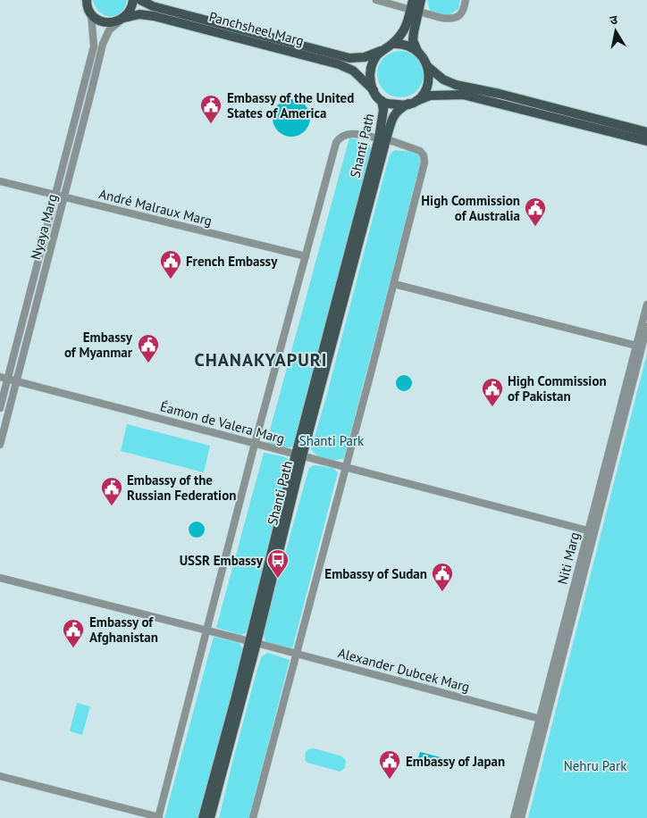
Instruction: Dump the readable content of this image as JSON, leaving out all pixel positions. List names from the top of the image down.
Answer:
{
  "streets": {
    "main road": ["Panchsheel Marg", "Shanti Path"],
    "street": [
      "André Malraux Marg",
      "Nyaya Marg",
      "Éamon de Valera Marg",
      "Niti Marg",
      "Alexander Dubcek Marg"
    ]
  },
  "crossings": [
    ["Panchsheel Marg", "Shanti Path"],
    ["Panchsheel Marg", "Nyaya Marg"],
    ["Shanti Path", "Éamon de Valera Marg"],
    ["Shanti Path", "Alexander Dubcek Marg"],
    ["André Malraux Marg", "Nyaya Marg"],
    ["Nyaya Marg", "Éamon de Valera Marg"],
    ["Éamon de Valera Marg", "Niti Marg"],
    ["Niti Marg", "Alexander Dubcek Marg"]
  ],
  "districts": ["CHANAKYAPURI"],
  "parks": ["Shanti Park", "Nehru Park"],
  "places": {
    "public building": [
      "Embassy of the United States of America",
      "High Commission of Australia",
      "French Embassy",
      "Embassy of Myanmar",
      "High Commission of Pakistan",
      "Embassy of the Russian Federation",
      "Embassy of Sudan",
      "Embassy of Afghanistan",
      "Embassy of Japan"
    ],
    "bus stop": ["USSR Embassy"]
  },
  "north": "top"
}
